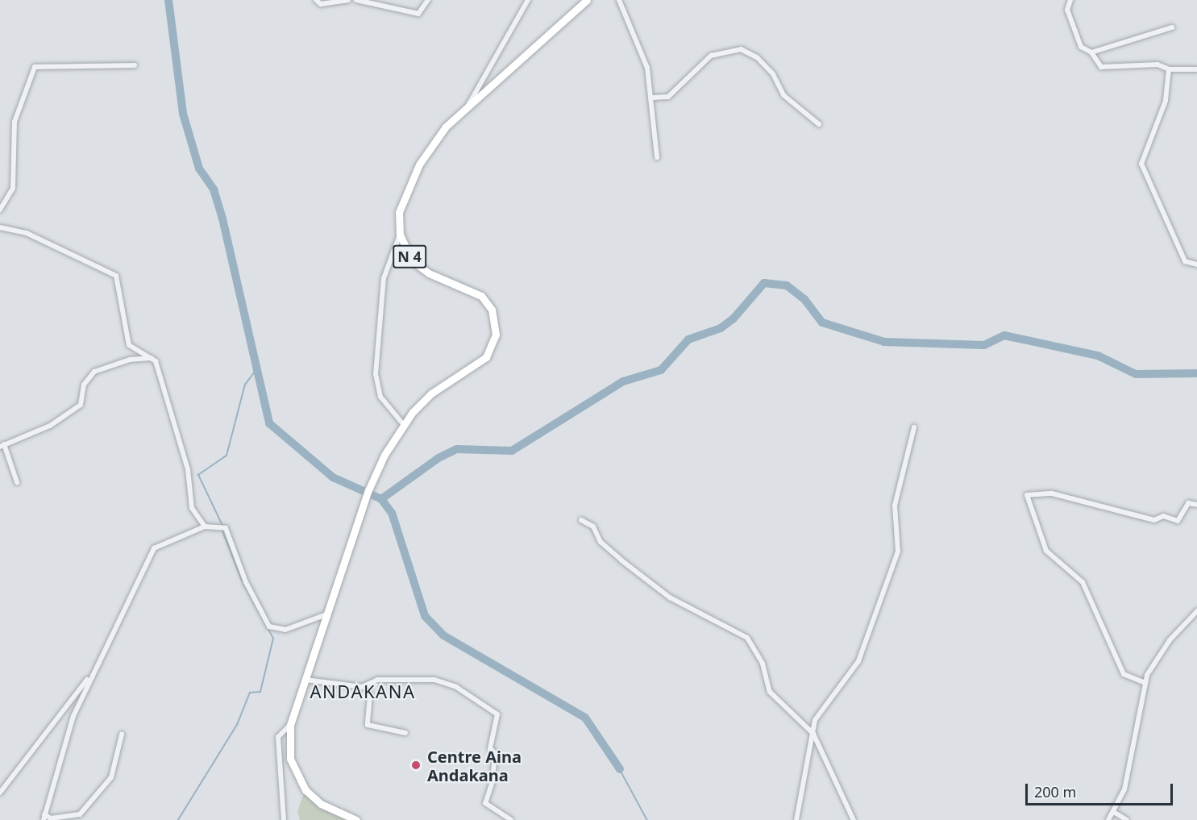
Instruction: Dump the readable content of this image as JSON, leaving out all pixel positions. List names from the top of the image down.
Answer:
{
  "streets": {
    "main road": ["N 4"]
  },
  "districts": ["ANDAKANA"],
  "places": ["Centre Aina Andakana"],
  "scale_bar": "200 m"
}
